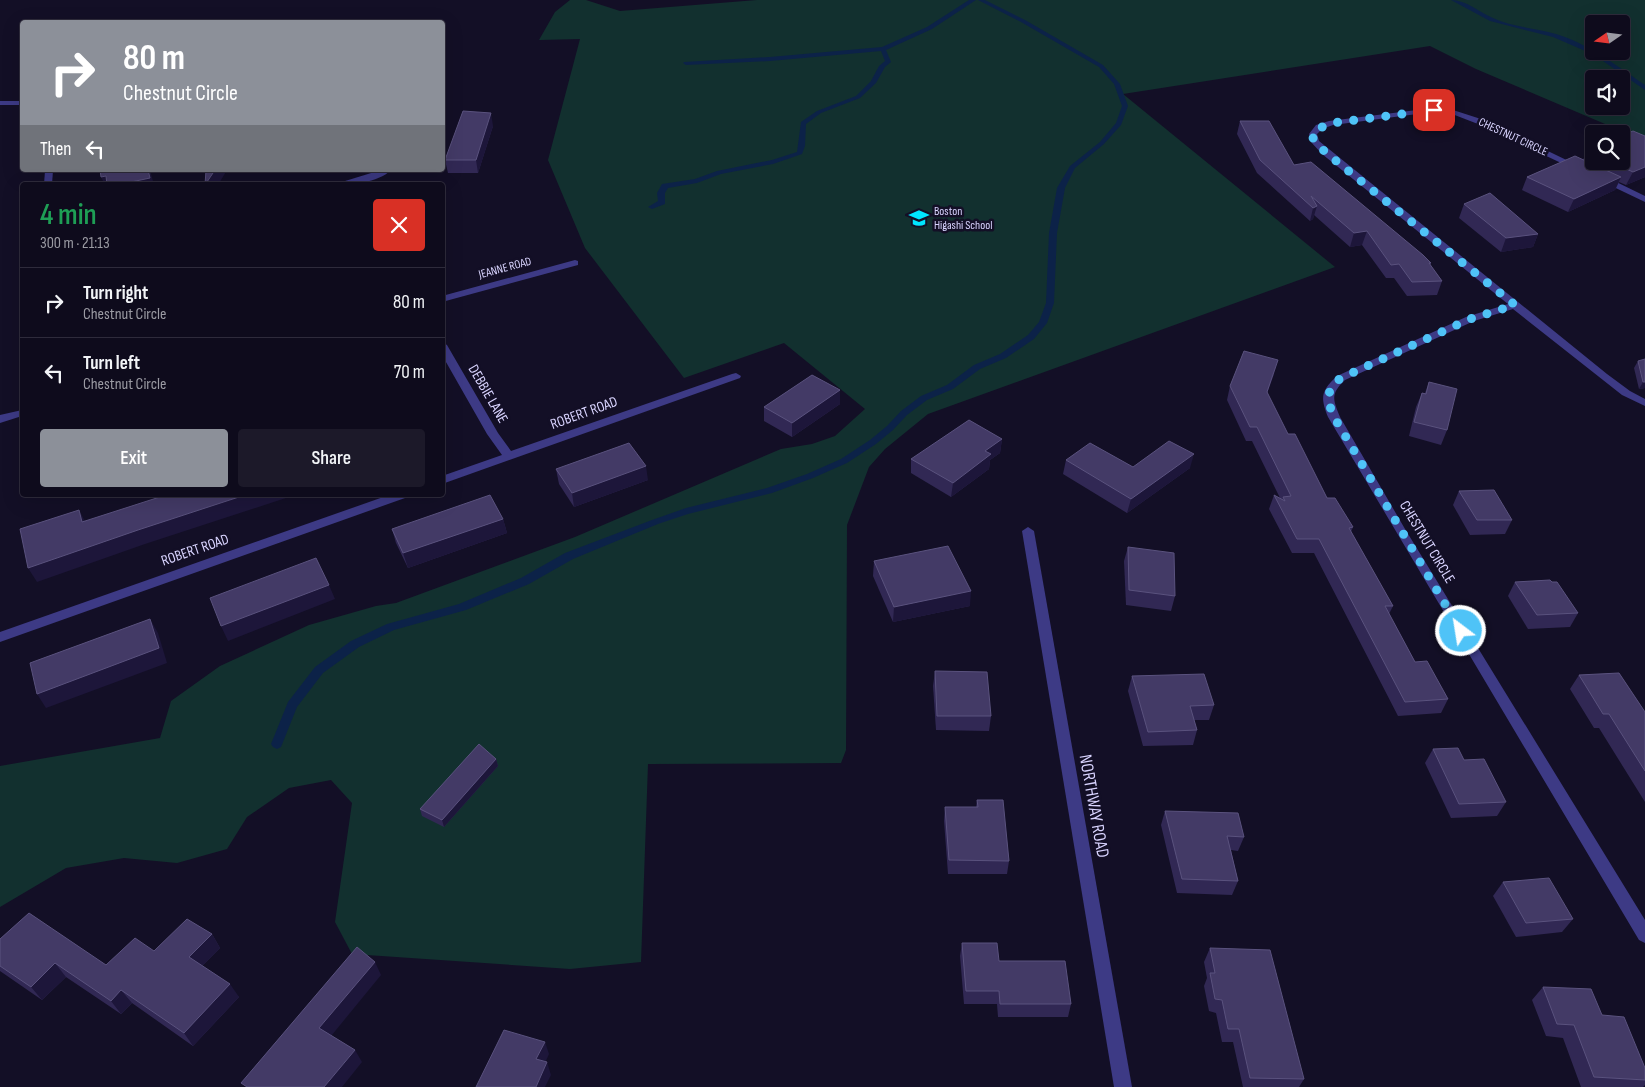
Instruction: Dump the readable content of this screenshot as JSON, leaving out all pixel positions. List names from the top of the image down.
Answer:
{
  "streets": {
    "street": [
      "CHESTNUT CIRCLE",
      "JEANNE ROAD",
      "DEBBIE LANE",
      "ROBERT ROAD",
      "NORTHWAY ROAD"
    ]
  },
  "crossings": [
    ["DEBBIE LANE", "ROBERT ROAD"]
  ],
  "places": {
    "school or university": ["Boston Higashi School"]
  },
  "north": "left",
  "page": {
    "turn": ["80 m", "Chestnut Circle"],
    "then": "Then",
    "heading": ["4 min", "300 m · 21:13"],
    "list": [
      {
        "name": "Turn right",
        "note": "Chestnut Circle",
        "value": "80 m"
      },
      {
        "name": "Turn left",
        "note": "Chestnut Circle",
        "value": "70 m"
      }
    ],
    "buttons": ["Exit", "Share"]
  }
}
